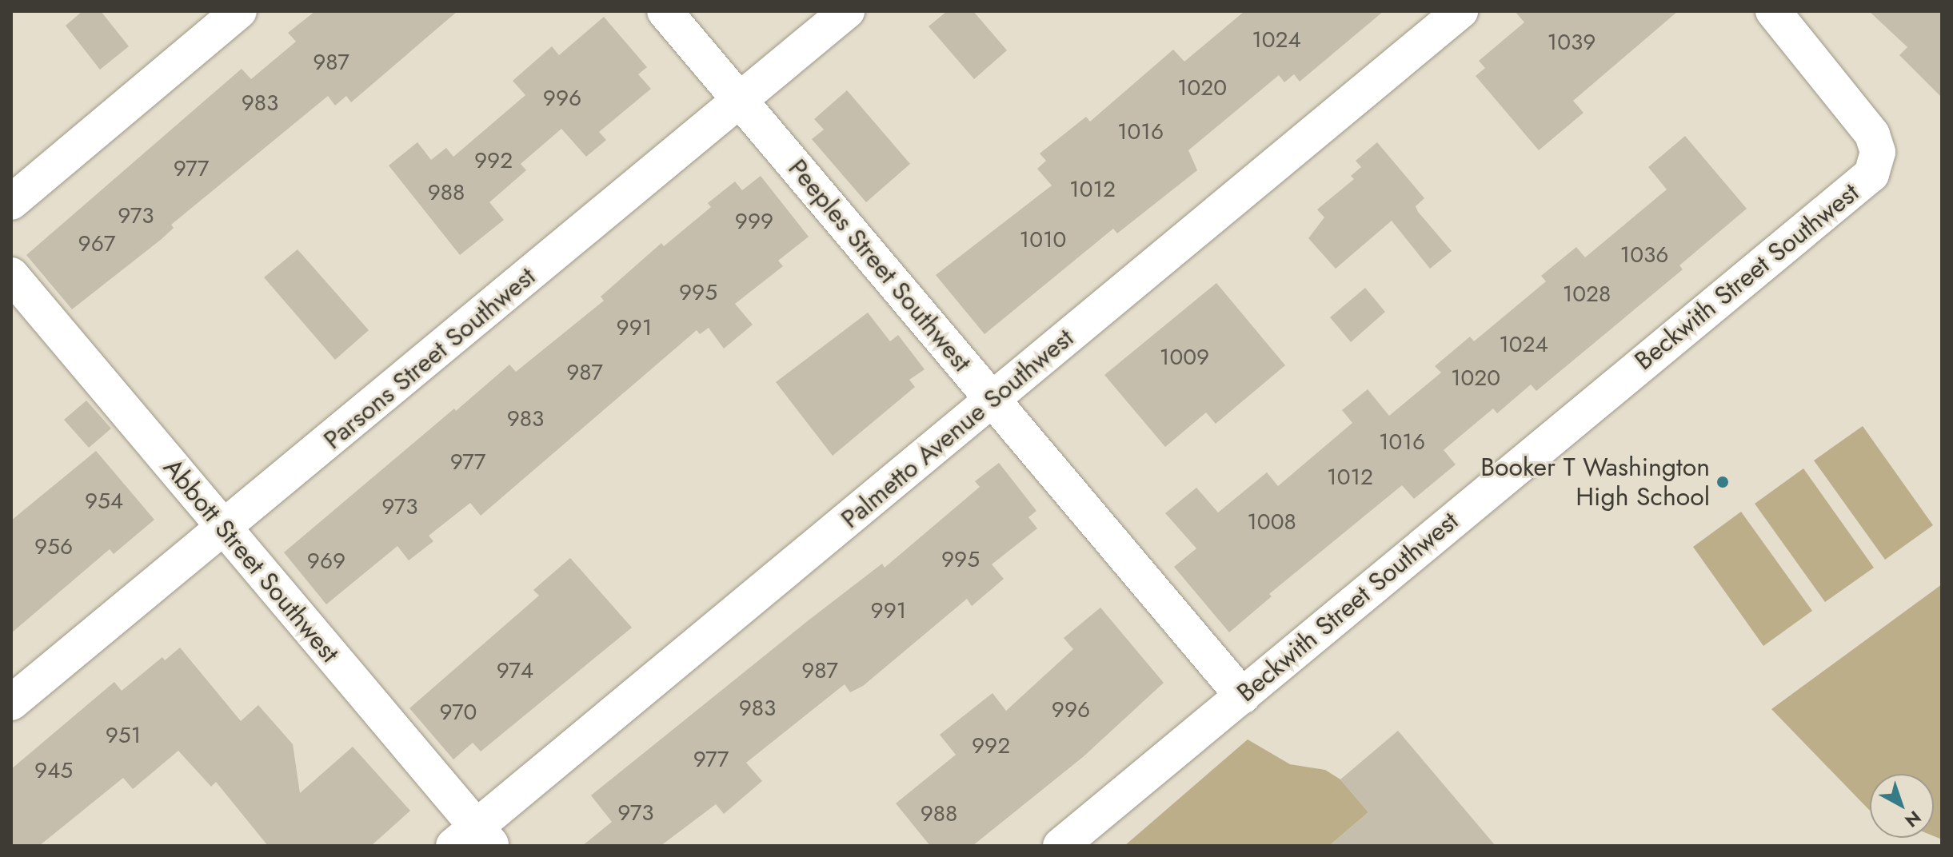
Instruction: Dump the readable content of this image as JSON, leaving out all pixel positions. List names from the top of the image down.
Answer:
{
  "streets": {
    "street": [
      "Peeples Street Southwest",
      "Beckwith Street Southwest",
      "Parsons Street Southwest",
      "Palmetto Avenue Southwest",
      "Abbott Street Southwest"
    ]
  },
  "crossings": [
    ["Peeples Street Southwest", "Beckwith Street Southwest"],
    ["Peeples Street Southwest", "Parsons Street Southwest"],
    ["Peeples Street Southwest", "Palmetto Avenue Southwest"],
    ["Parsons Street Southwest", "Abbott Street Southwest"],
    ["Palmetto Avenue Southwest", "Abbott Street Southwest"]
  ],
  "places": ["Booker T Washington High School"],
  "house_numbers": [
    "1024",
    "1039",
    "987",
    "1020",
    "996",
    "983",
    "1016",
    "992",
    "977",
    "1012",
    "988",
    "973",
    "999",
    "1010",
    "967",
    "1036",
    "995",
    "1028",
    "991",
    "1024",
    "1009",
    "987",
    "1020",
    "983",
    "1016",
    "977",
    "1012",
    "954",
    "973",
    "1008",
    "956",
    "995",
    "969",
    "991",
    "974",
    "987",
    "983",
    "996",
    "970",
    "951",
    "992",
    "977",
    "945",
    "973",
    "988"
  ],
  "north": "bottom right"
}
